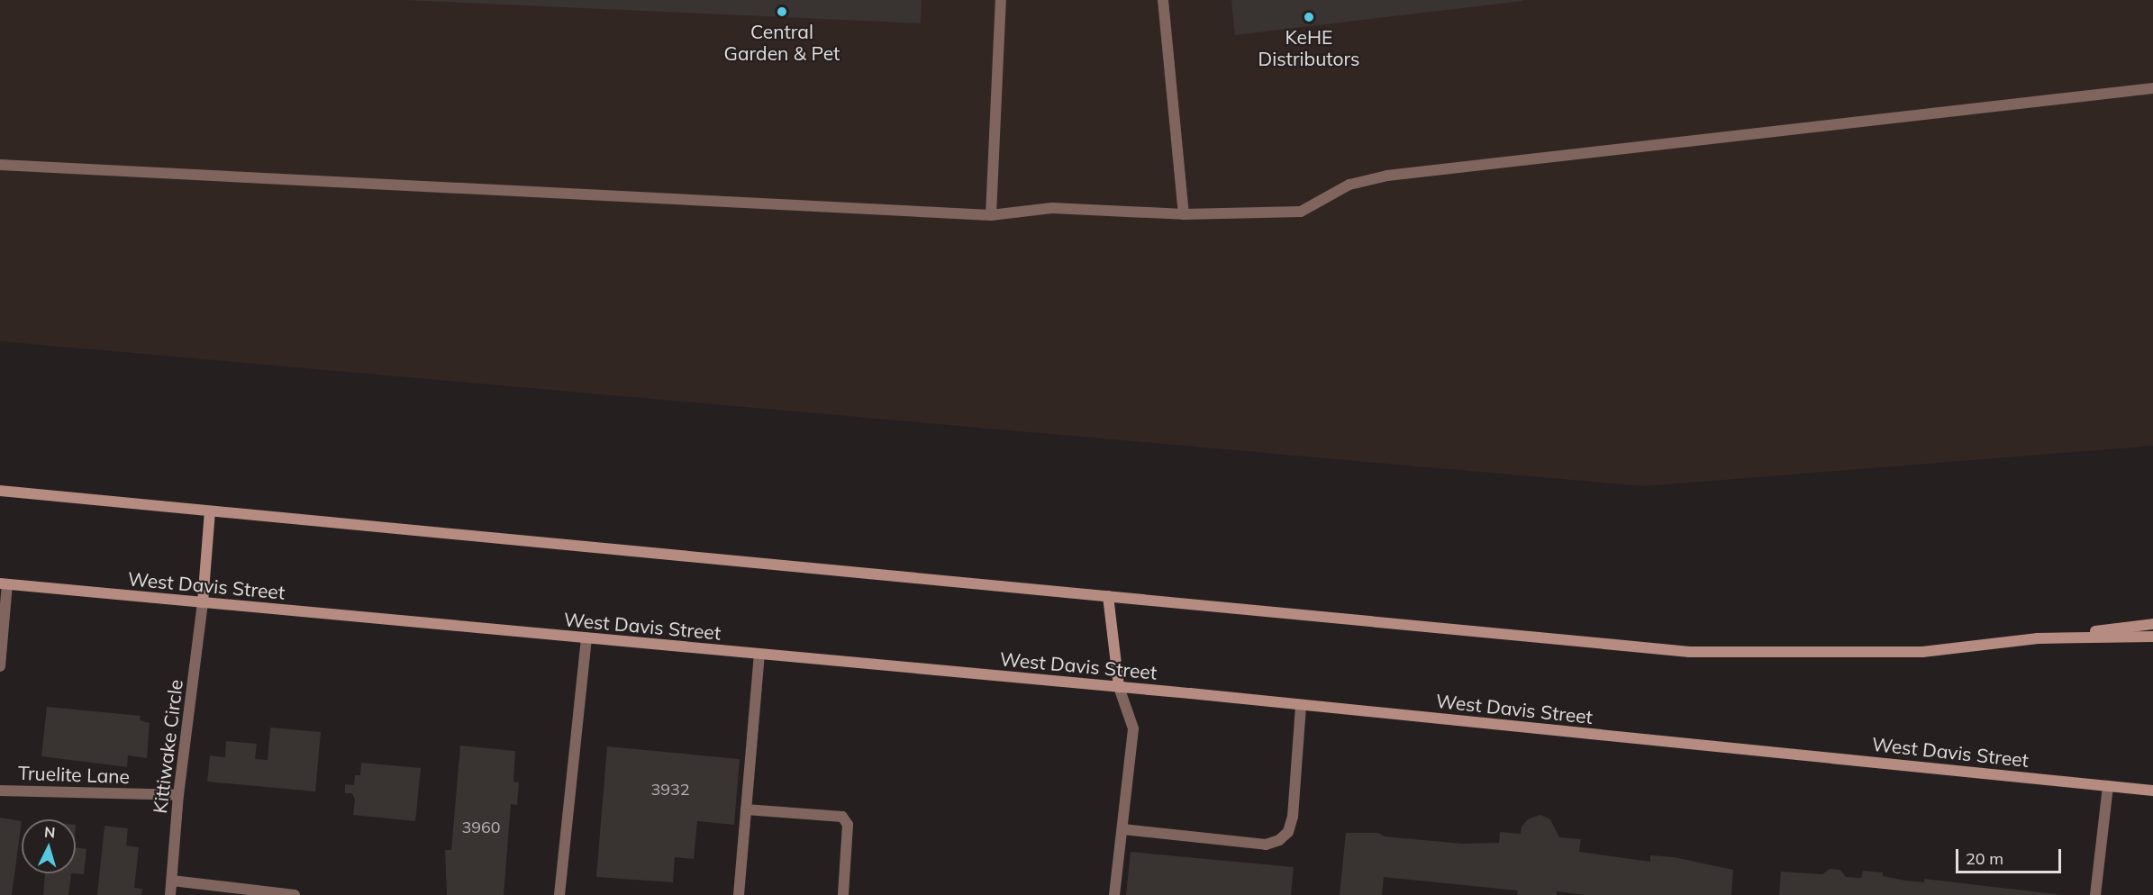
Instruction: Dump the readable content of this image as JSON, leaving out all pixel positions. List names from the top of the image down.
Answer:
{
  "streets": {
    "main road": ["West Davis Street"],
    "street": ["Kittiwake Circle", "Truelite Lane"]
  },
  "crossings": [
    ["West Davis Street", "Kittiwake Circle"],
    ["Kittiwake Circle", "Truelite Lane"]
  ],
  "places": ["Central Garden & Pet", "KeHE Distributors"],
  "house_numbers": ["3932", "3960"],
  "scale_bar": "20 m",
  "north": "top"
}
